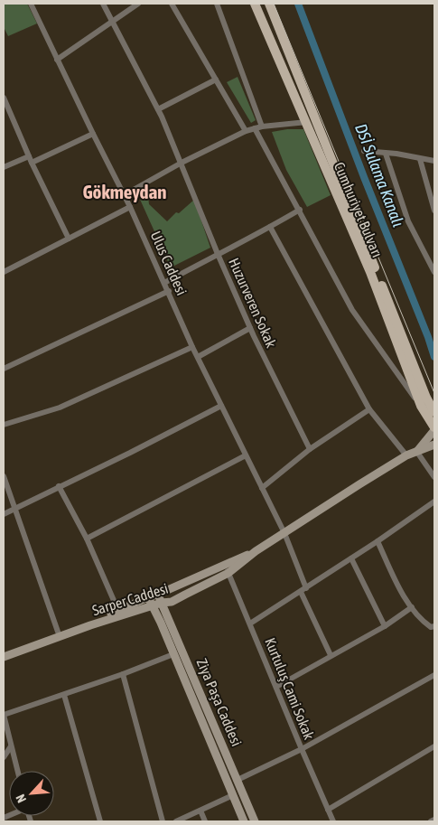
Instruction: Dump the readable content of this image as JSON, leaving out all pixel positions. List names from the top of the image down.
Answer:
{
  "streets": {
    "main road": ["Cumhuriyet Bulvarı", "Sarper Caddesi", "Ziya Paşa Caddesi"],
    "street": ["Ulus Caddesi", "Huzurveren Sokak", "Kurtuluş Cami Sokak"]
  },
  "crossings": [
    ["Ulus Caddesi", "Sarper Caddesi"],
    ["Sarper Caddesi", "Kurtuluş Cami Sokak"],
    ["Sarper Caddesi", "Ziya Paşa Caddesi"]
  ],
  "districts": ["Gökmeydan"],
  "water": ["DSİ Sulama Kanalı"],
  "north": "bottom left"
}
